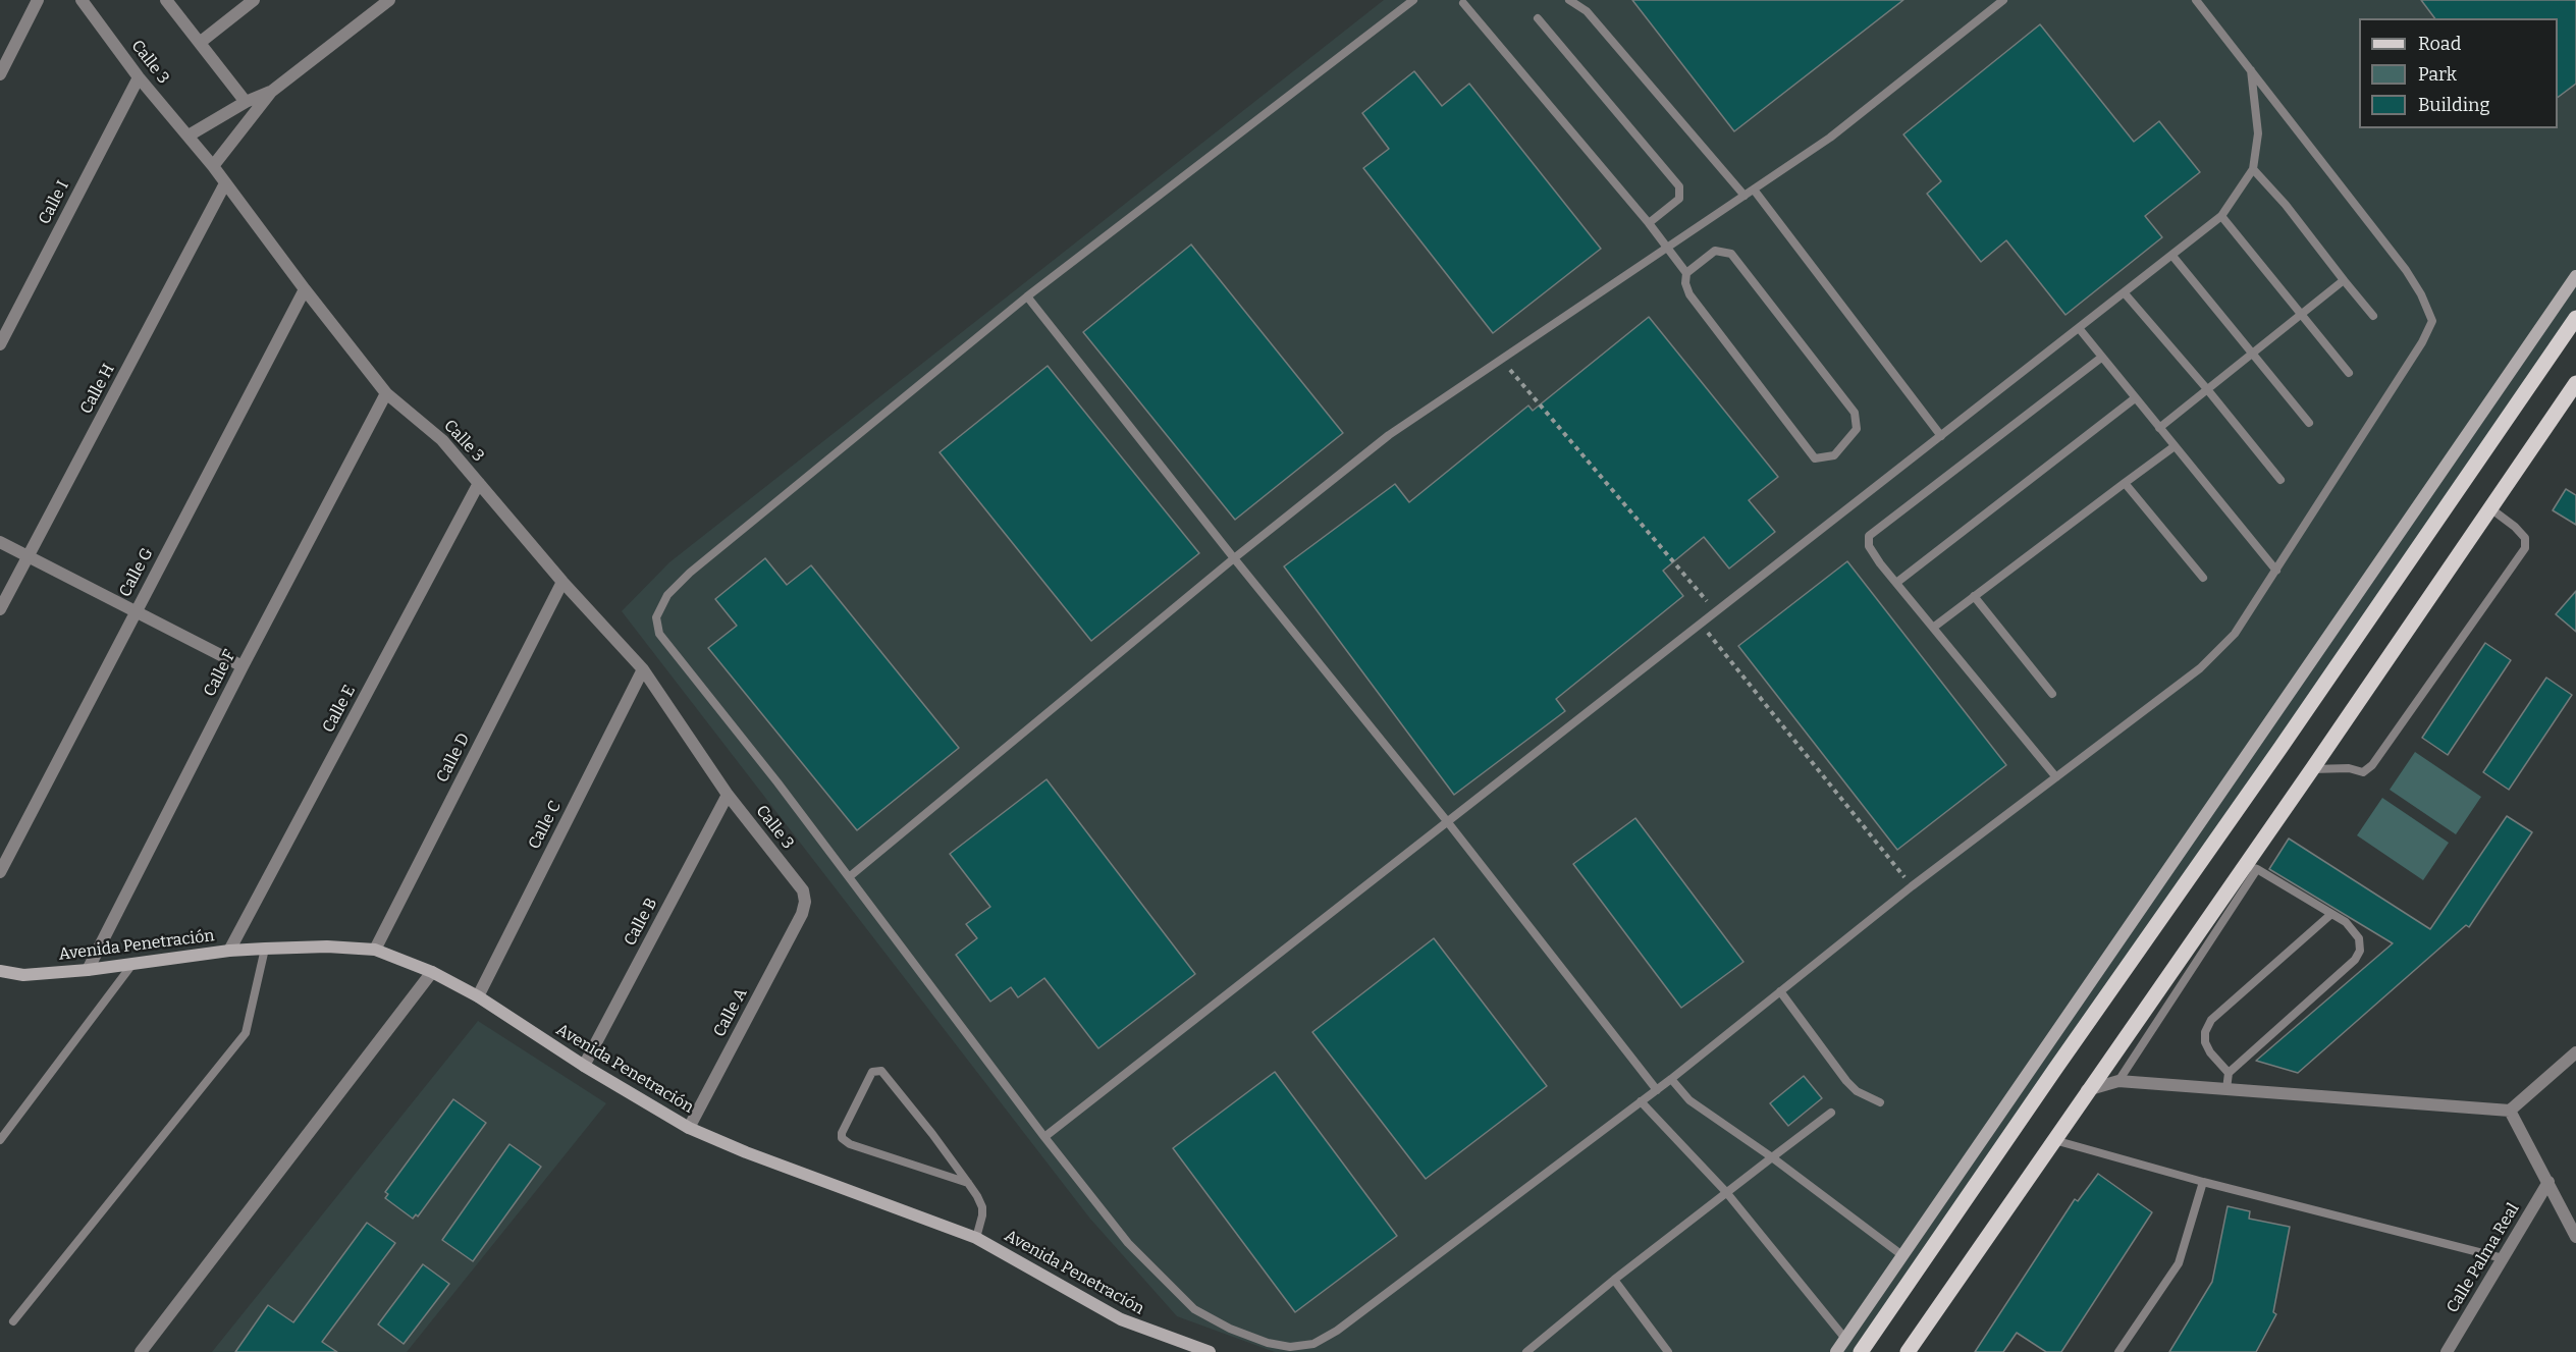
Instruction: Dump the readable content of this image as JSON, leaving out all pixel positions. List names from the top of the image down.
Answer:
{
  "streets": {
    "street": [
      "Calle 3",
      "Calle I",
      "Calle H",
      "Calle G",
      "Calle F",
      "Calle E",
      "Calle D",
      "Calle C",
      "Calle B",
      "Avenida Penetración",
      "Calle A",
      "Calle Palma Real"
    ]
  },
  "crossings": [
    ["Calle 3", "Calle I"],
    ["Calle 3", "Calle H"],
    ["Calle 3", "Calle G"],
    ["Calle 3", "Calle F"],
    ["Calle 3", "Calle E"],
    ["Calle 3", "Calle D"],
    ["Calle 3", "Calle C"],
    ["Calle 3", "Calle B"],
    ["Calle 3", "Calle A"],
    ["Calle F", "Avenida Penetración"],
    ["Calle E", "Avenida Penetración"],
    ["Calle D", "Avenida Penetración"],
    ["Calle C", "Avenida Penetración"],
    ["Calle B", "Avenida Penetración"],
    ["Avenida Penetración", "Calle A"]
  ],
  "legend": ["Road", "Park", "Building"]
}
